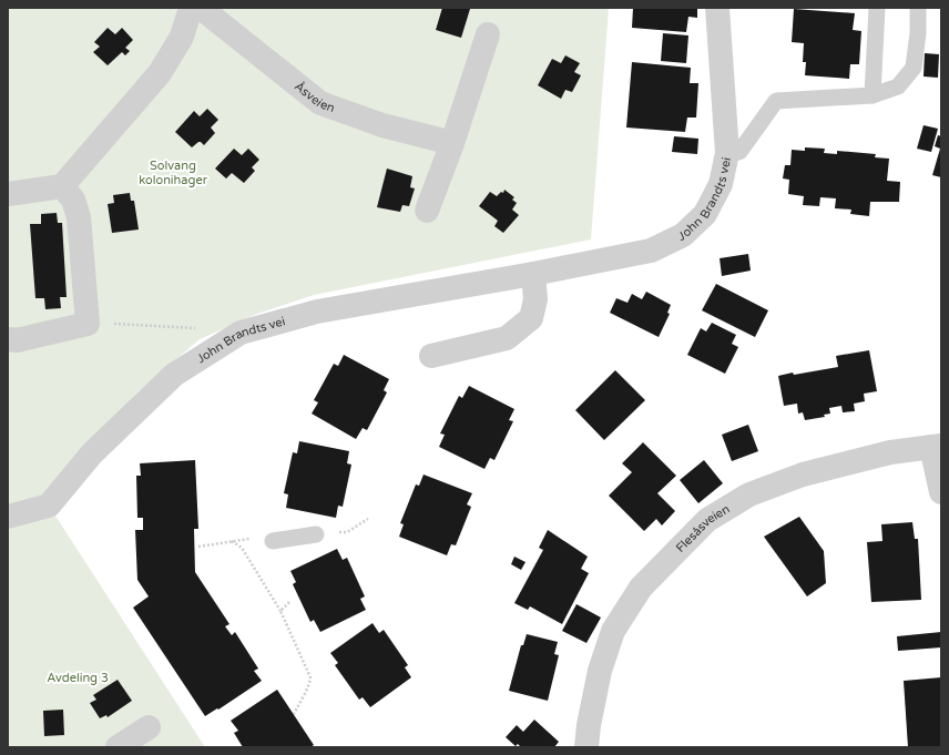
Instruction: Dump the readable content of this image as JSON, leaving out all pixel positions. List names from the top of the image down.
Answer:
{
  "streets": {
    "street": ["Åsveien", "John Brandts vei", "Flesåsveien"]
  },
  "parks": ["Solvang kolonihager", "Avdeling 3"]
}
